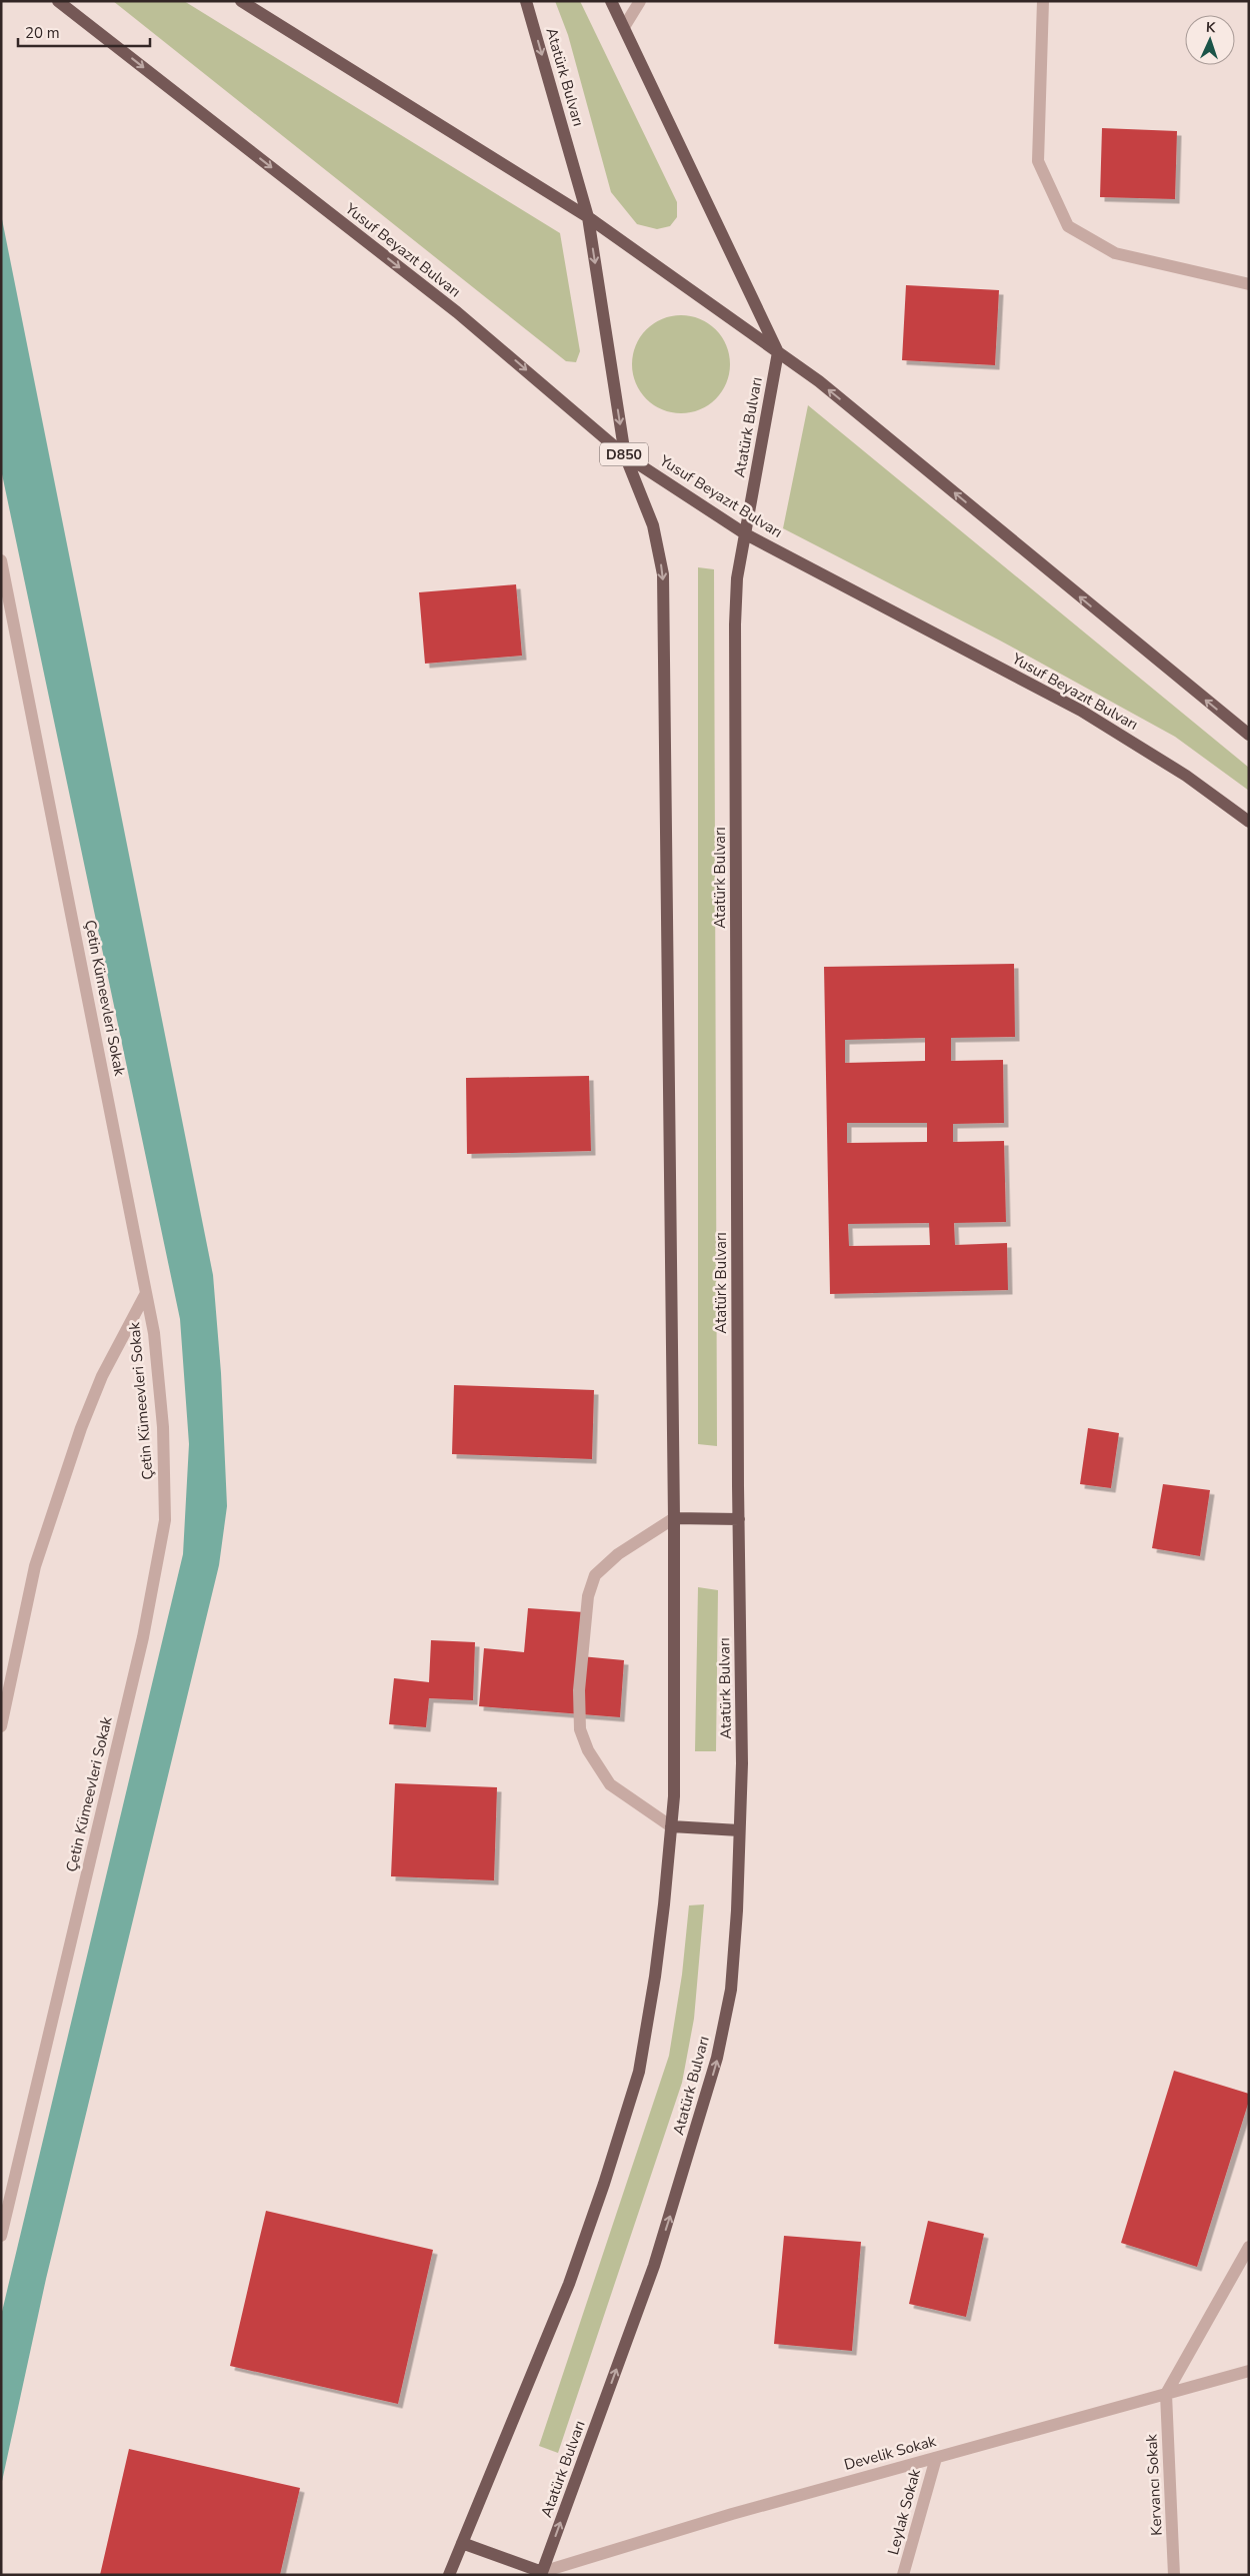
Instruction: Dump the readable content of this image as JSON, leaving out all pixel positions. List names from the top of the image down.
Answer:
{
  "streets": {
    "main road": ["Atatürk Bulvarı", "Yusuf Beyazıt Bulvarı", "D850"],
    "street": [
      "Çetin Kümeevleri Sokak",
      "Develik Sokak",
      "Kervancı Sokak",
      "Leylak Sokak"
    ]
  },
  "crossings": [
    ["Atatürk Bulvarı", "Yusuf Beyazıt Bulvarı"],
    ["Atatürk Bulvarı", "Develik Sokak"],
    ["Develik Sokak", "Kervancı Sokak"],
    ["Develik Sokak", "Leylak Sokak"]
  ],
  "one_way": ["Yusuf Beyazıt Bulvarı"],
  "scale_bar": "20 m",
  "north": "top"
}
